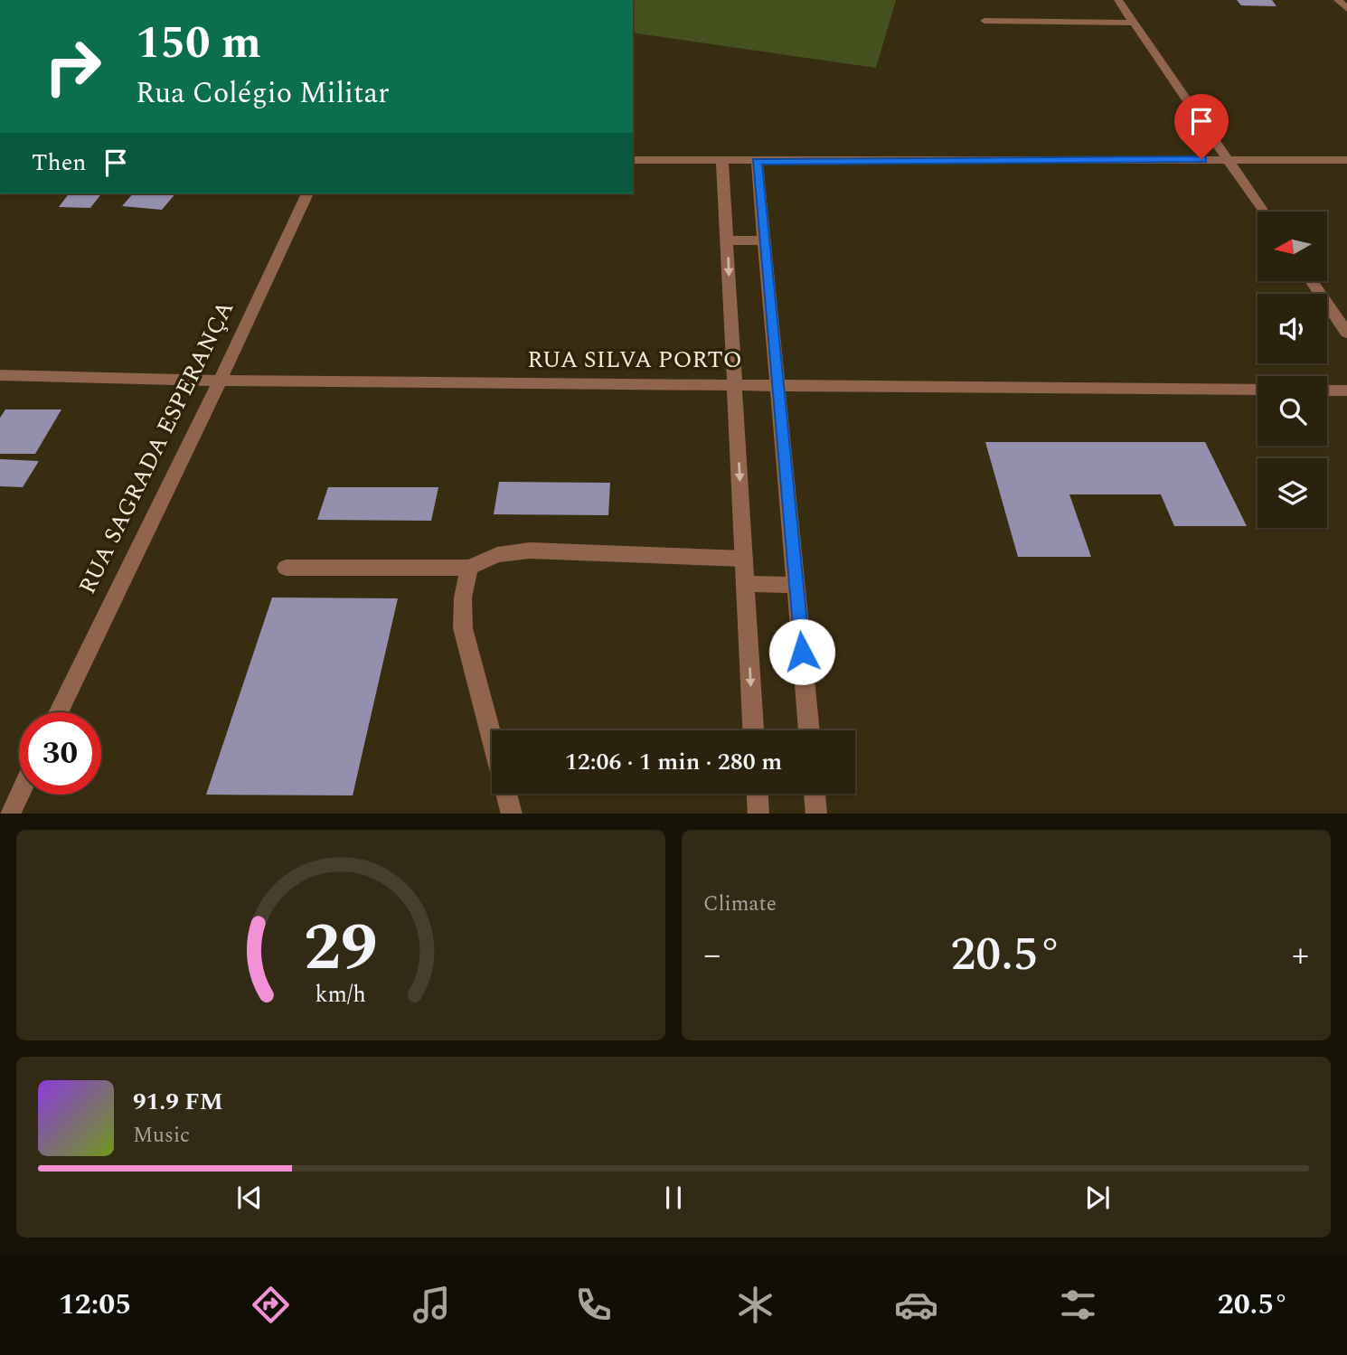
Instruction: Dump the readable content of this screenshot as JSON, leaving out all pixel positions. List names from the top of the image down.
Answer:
{
  "streets": {
    "street": ["RUA SILVA PORTO", "RUA SAGRADA ESPERANÇA"]
  },
  "crossings": [
    ["RUA SILVA PORTO", "RUA SAGRADA ESPERANÇA"]
  ],
  "north": "left",
  "page": {
    "turn": ["150 m", "Rua Colégio Militar"],
    "then": "Then",
    "limit": "30",
    "trip": "12:06 · 1 min · 280 m",
    "tile": "Climate",
    "heat": ["−", "20.5°", "+"],
    "song": ["91.9 FM", "Music"],
    "tabs": ["12:05", "20.5°"],
    "gauge": ["29", "km/h"]
  }
}
